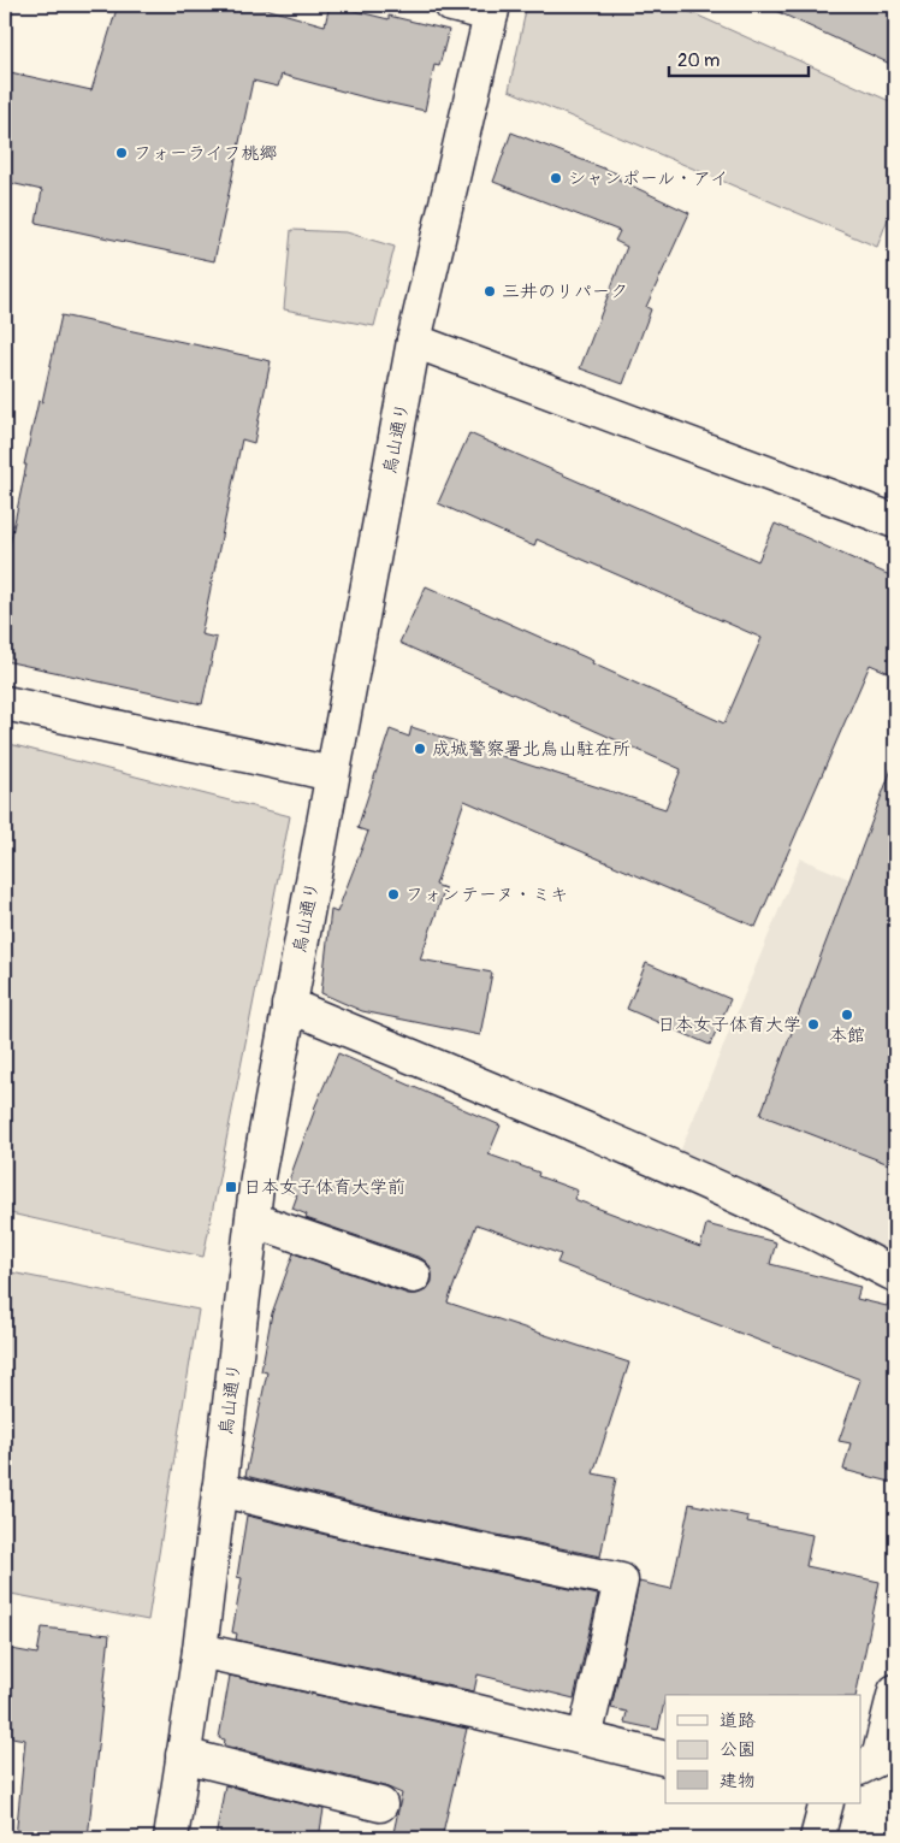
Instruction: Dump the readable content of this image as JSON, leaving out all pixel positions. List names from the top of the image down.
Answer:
{
  "streets": {
    "street": ["烏山通り"]
  },
  "places": {
    "other": [
      "フォーライフ桃郷",
      "シャンポール・アイ",
      "三井のリパーク",
      "成城警察署北烏山駐在所",
      "フォンテーヌ・ミキ",
      "本館",
      "日本女子体育大学"
    ],
    "transit": ["日本女子体育大学前"]
  },
  "legend": ["道路", "公園", "建物"],
  "scale_bar": "20 m"
}
